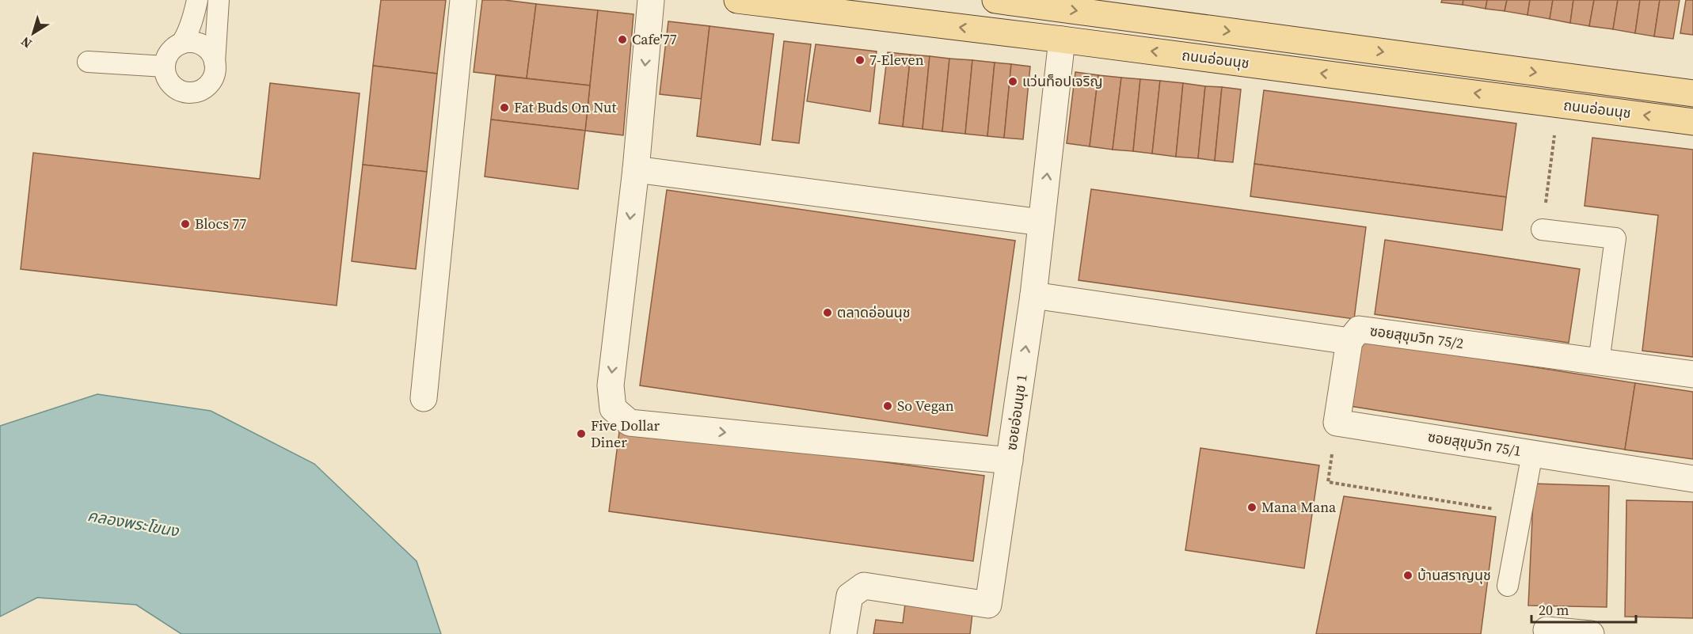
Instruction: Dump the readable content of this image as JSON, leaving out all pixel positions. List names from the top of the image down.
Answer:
{
  "streets": {
    "main road": ["ถนนอ่อนนุช"],
    "street": ["ซอยสุขุมวิท 75/2", "ซอยอ่อนนุช 1", "ซอยสุขุมวิท 75/1"]
  },
  "crossings": [
    ["ถนนอ่อนนุช", "ซอยอ่อนนุช 1"],
    ["ซอยสุขุมวิท 75/2", "ซอยอ่อนนุช 1"]
  ],
  "one_way": ["ซอยอ่อนนุช 1"],
  "water": ["คลองพระโขนง"],
  "places": [
    "Cafe'77",
    "7-Eleven",
    "แว่นท็อปเจริญ",
    "Fat Buds On Nut",
    "Blocs 77",
    "ตลาดอ่อนนุช",
    "So Vegan",
    "Five Dollar Diner",
    "Mana Mana",
    "บ้านสราญนุช"
  ],
  "scale_bar": "20 m",
  "north": "bottom left"
}
